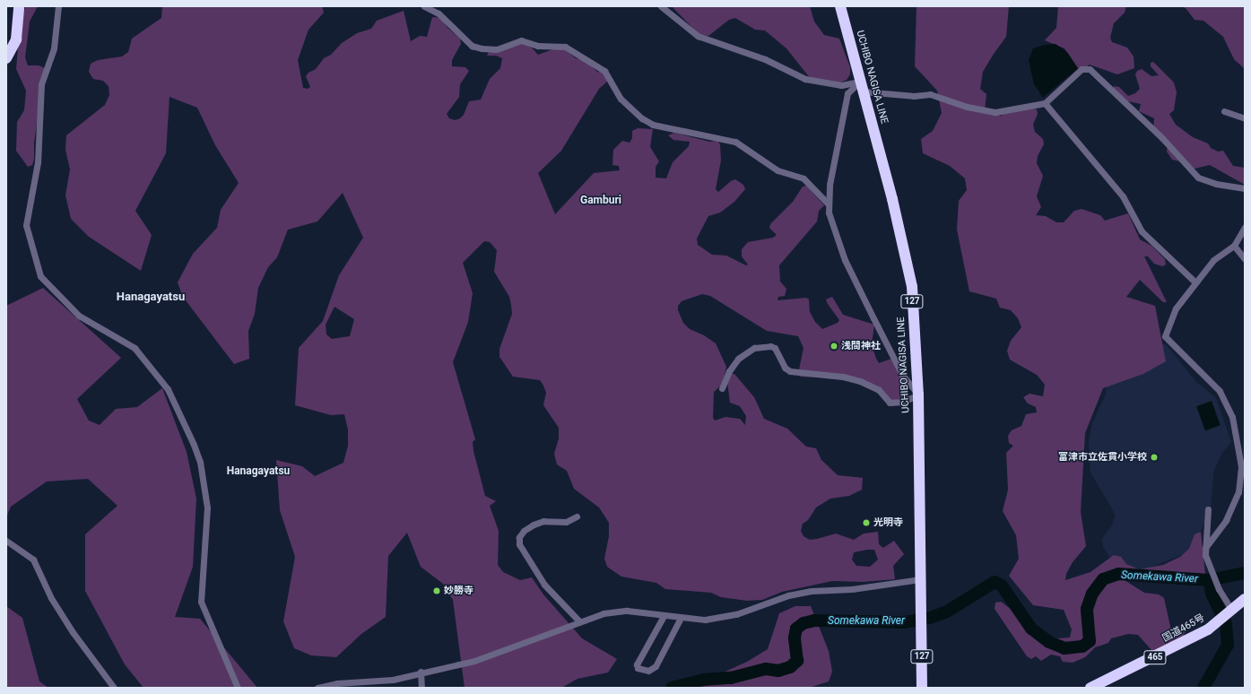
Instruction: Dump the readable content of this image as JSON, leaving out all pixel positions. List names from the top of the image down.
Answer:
{
  "streets": {
    "highway": [
      "UCHIBO NAGISA LINE",
      "127",
      "国道465号",
      "465"
    ]
  },
  "districts": ["Gamburi", "Hanagayatsu", "Hanagayatsu"],
  "water": ["Somekawa River"],
  "places": [
    "浅間神社",
    "富津市立佐貫小学校",
    "光明寺",
    "妙勝寺"
  ]
}
